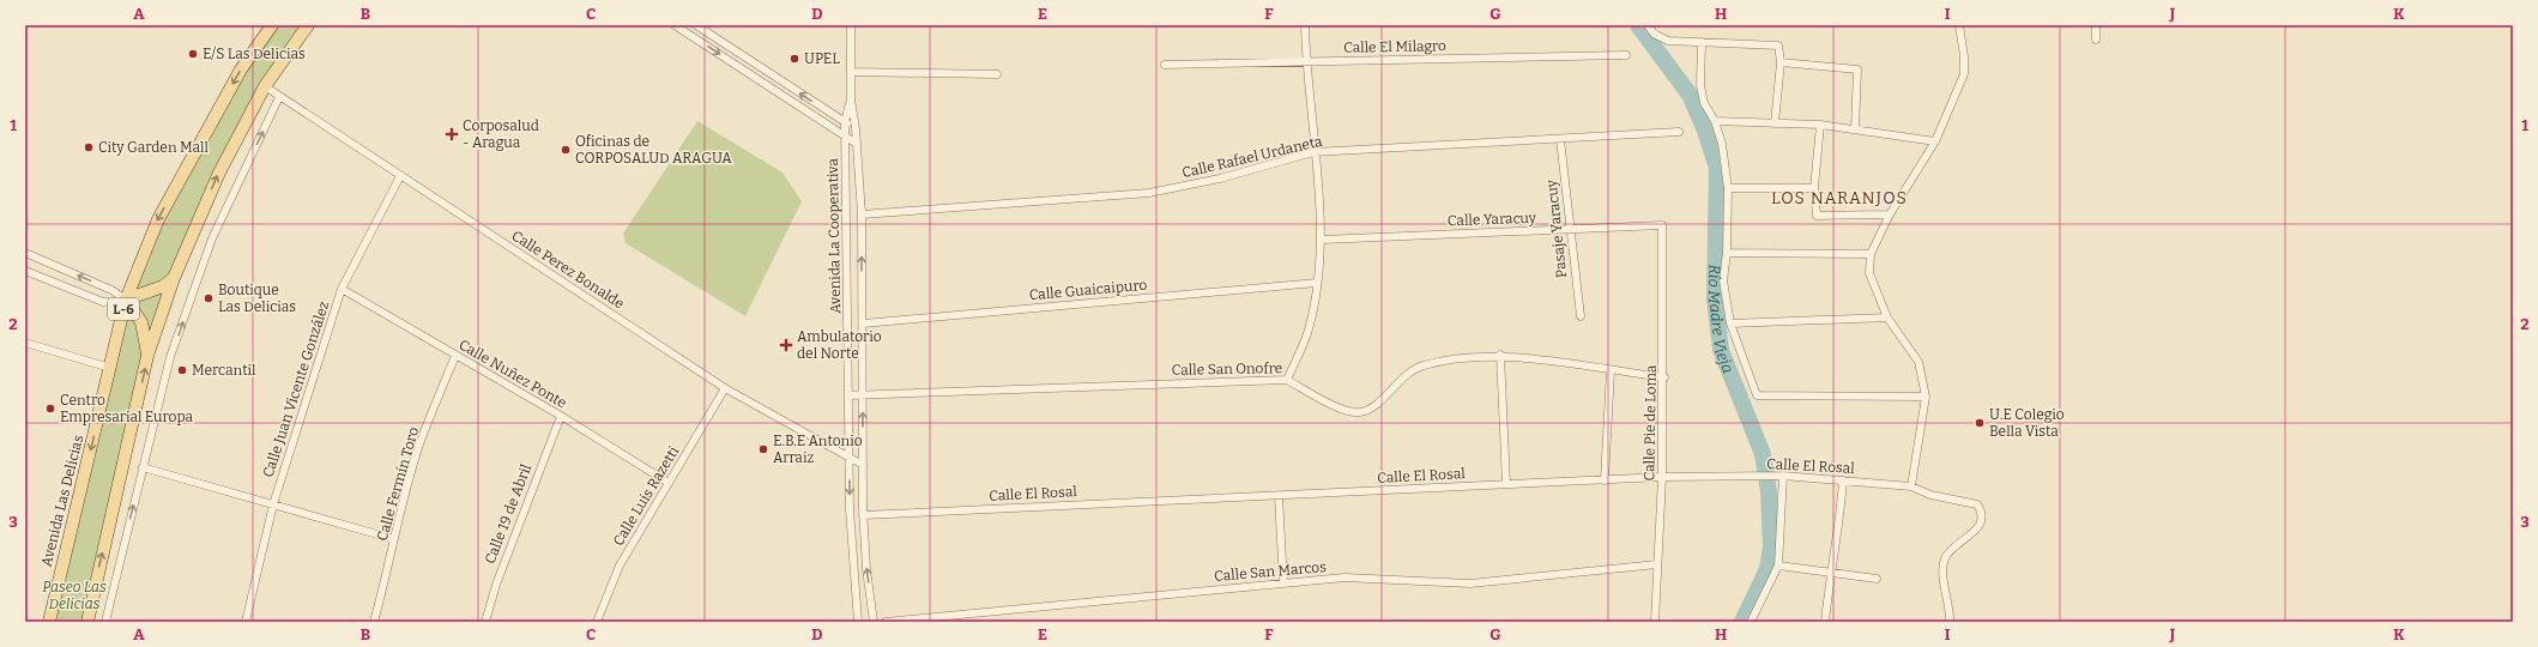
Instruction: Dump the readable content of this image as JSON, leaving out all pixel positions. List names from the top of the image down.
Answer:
{
  "streets": {
    "main road": ["L-6", "Avenida Las Delicias"],
    "street": [
      "Calle El Milagro",
      "Calle Rafael Urdaneta",
      "Calle Yaracuy",
      "Pasaje Yaracuy",
      "Avenida La Cooperativa",
      "Calle Perez Bonalde",
      "Calle Guaicaipuro",
      "Calle San Onofre",
      "Calle Nuñez Ponte",
      "Calle Juan Vicente González",
      "Calle Pie de Loma",
      "Calle El Rosal",
      "Calle Fermín Toro",
      "Calle Luis Razetti",
      "Calle 19 de Abril",
      "Calle San Marcos"
    ]
  },
  "crossings": [
    ["Calle Rafael Urdaneta", "Pasaje Yaracuy"],
    ["Calle Rafael Urdaneta", "Avenida La Cooperativa"],
    ["Calle Yaracuy", "Pasaje Yaracuy"],
    ["Calle Yaracuy", "Calle Pie de Loma"],
    ["Avenida La Cooperativa", "Calle Perez Bonalde"],
    ["Avenida La Cooperativa", "Calle Guaicaipuro"],
    ["Avenida La Cooperativa", "Calle San Onofre"],
    ["Avenida La Cooperativa", "Calle El Rosal"],
    ["Calle Perez Bonalde", "L-6"],
    ["Calle Perez Bonalde", "Calle Juan Vicente González"],
    ["Calle Perez Bonalde", "Calle Luis Razetti"],
    ["Calle San Onofre", "Calle Pie de Loma"],
    ["Calle Nuñez Ponte", "Calle Juan Vicente González"],
    ["Calle Nuñez Ponte", "Calle Fermín Toro"],
    ["Calle Nuñez Ponte", "Calle Luis Razetti"],
    ["Calle Nuñez Ponte", "Calle 19 de Abril"],
    ["Calle Pie de Loma", "Calle El Rosal"],
    ["Calle Pie de Loma", "Calle San Marcos"]
  ],
  "districts": ["LOS NARANJOS"],
  "water": ["Río Madre Vieja"],
  "parks": ["Paseo Las Delicias"],
  "places": {
    "other": [
      "E/S Las Delicias",
      "UPEL",
      "City Garden Mall",
      "Oficinas de CORPOSALUD ARAGUA",
      "Boutique Las Delicias",
      "Mercantil",
      "Centro Empresarial Europa",
      "U.E Colegio Bella Vista",
      "E.B.E Antonio Arraiz"
    ],
    "health": ["Corposalud - Aragua", "Ambulatorio del Norte"]
  },
  "grid": {
    "columns": [
      "A",
      "B",
      "C",
      "D",
      "E",
      "F",
      "G",
      "H",
      "I",
      "J",
      "K"
    ],
    "rows": ["1", "2", "3"]
  }
}
